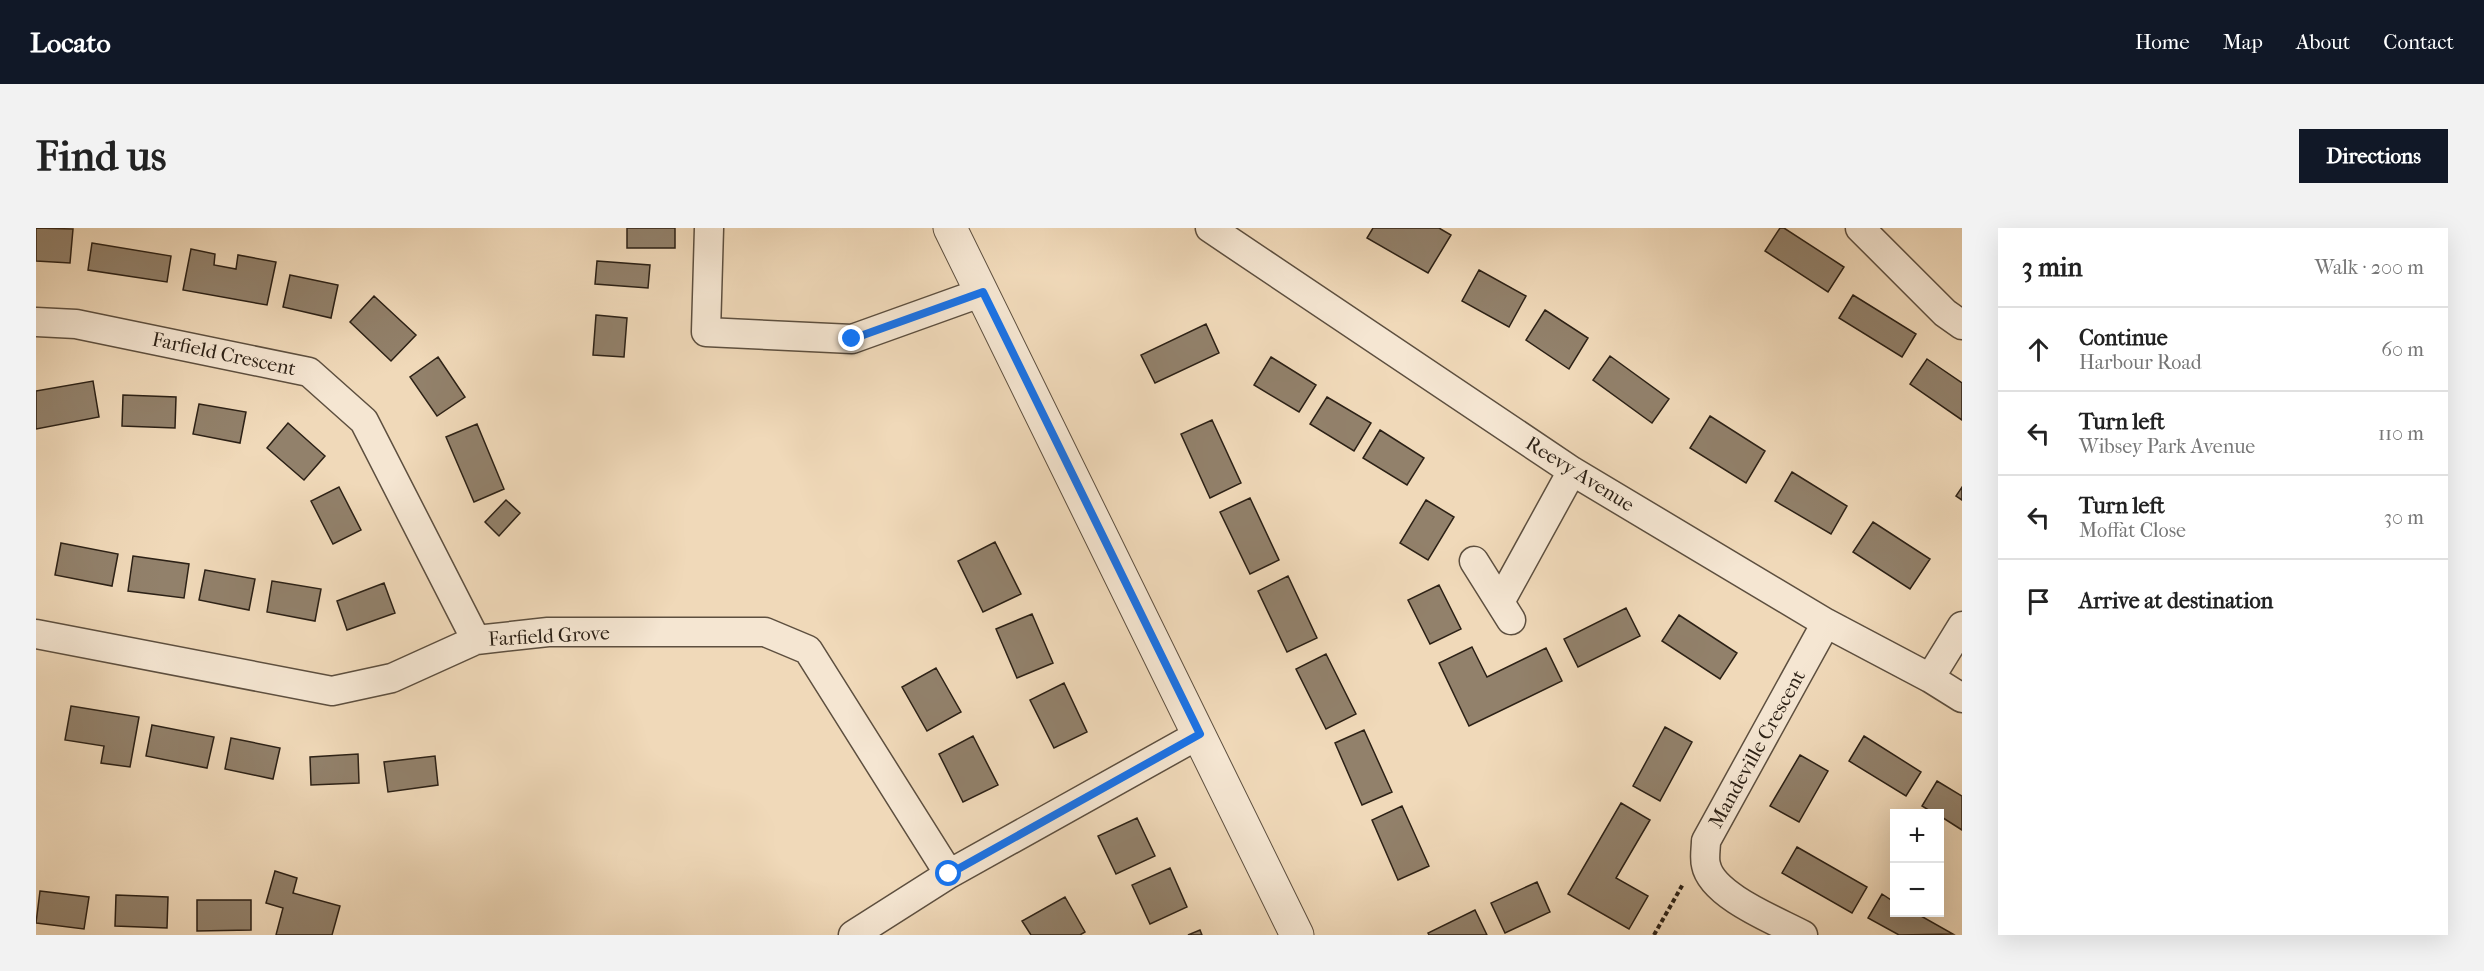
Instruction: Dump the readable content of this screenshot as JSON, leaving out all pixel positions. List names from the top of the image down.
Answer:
{
  "streets": {
    "street": [
      "Farfield Crescent",
      "Reevy Avenue",
      "Farfield Grove",
      "Mandeville Crescent"
    ]
  },
  "crossings": [
    ["Farfield Crescent", "Farfield Grove"],
    ["Reevy Avenue", "Mandeville Crescent"]
  ],
  "page": {
    "header": "Locato",
    "nav": [
      "Home",
      "Map",
      "About",
      "Contact"
    ],
    "buttons": "Directions",
    "title": "Find us",
    "heading": ["3 min", "Walk · 200 m"],
    "list": [
      ["Continue", "Harbour Road", "60 m"],
      ["Turn left", "Wibsey Park Avenue", "110 m"],
      ["Turn left", "Moffat Close", "30 m"],
      "Arrive at destination"
    ],
    "map_buttons": ["+", "−"]
  }
}
